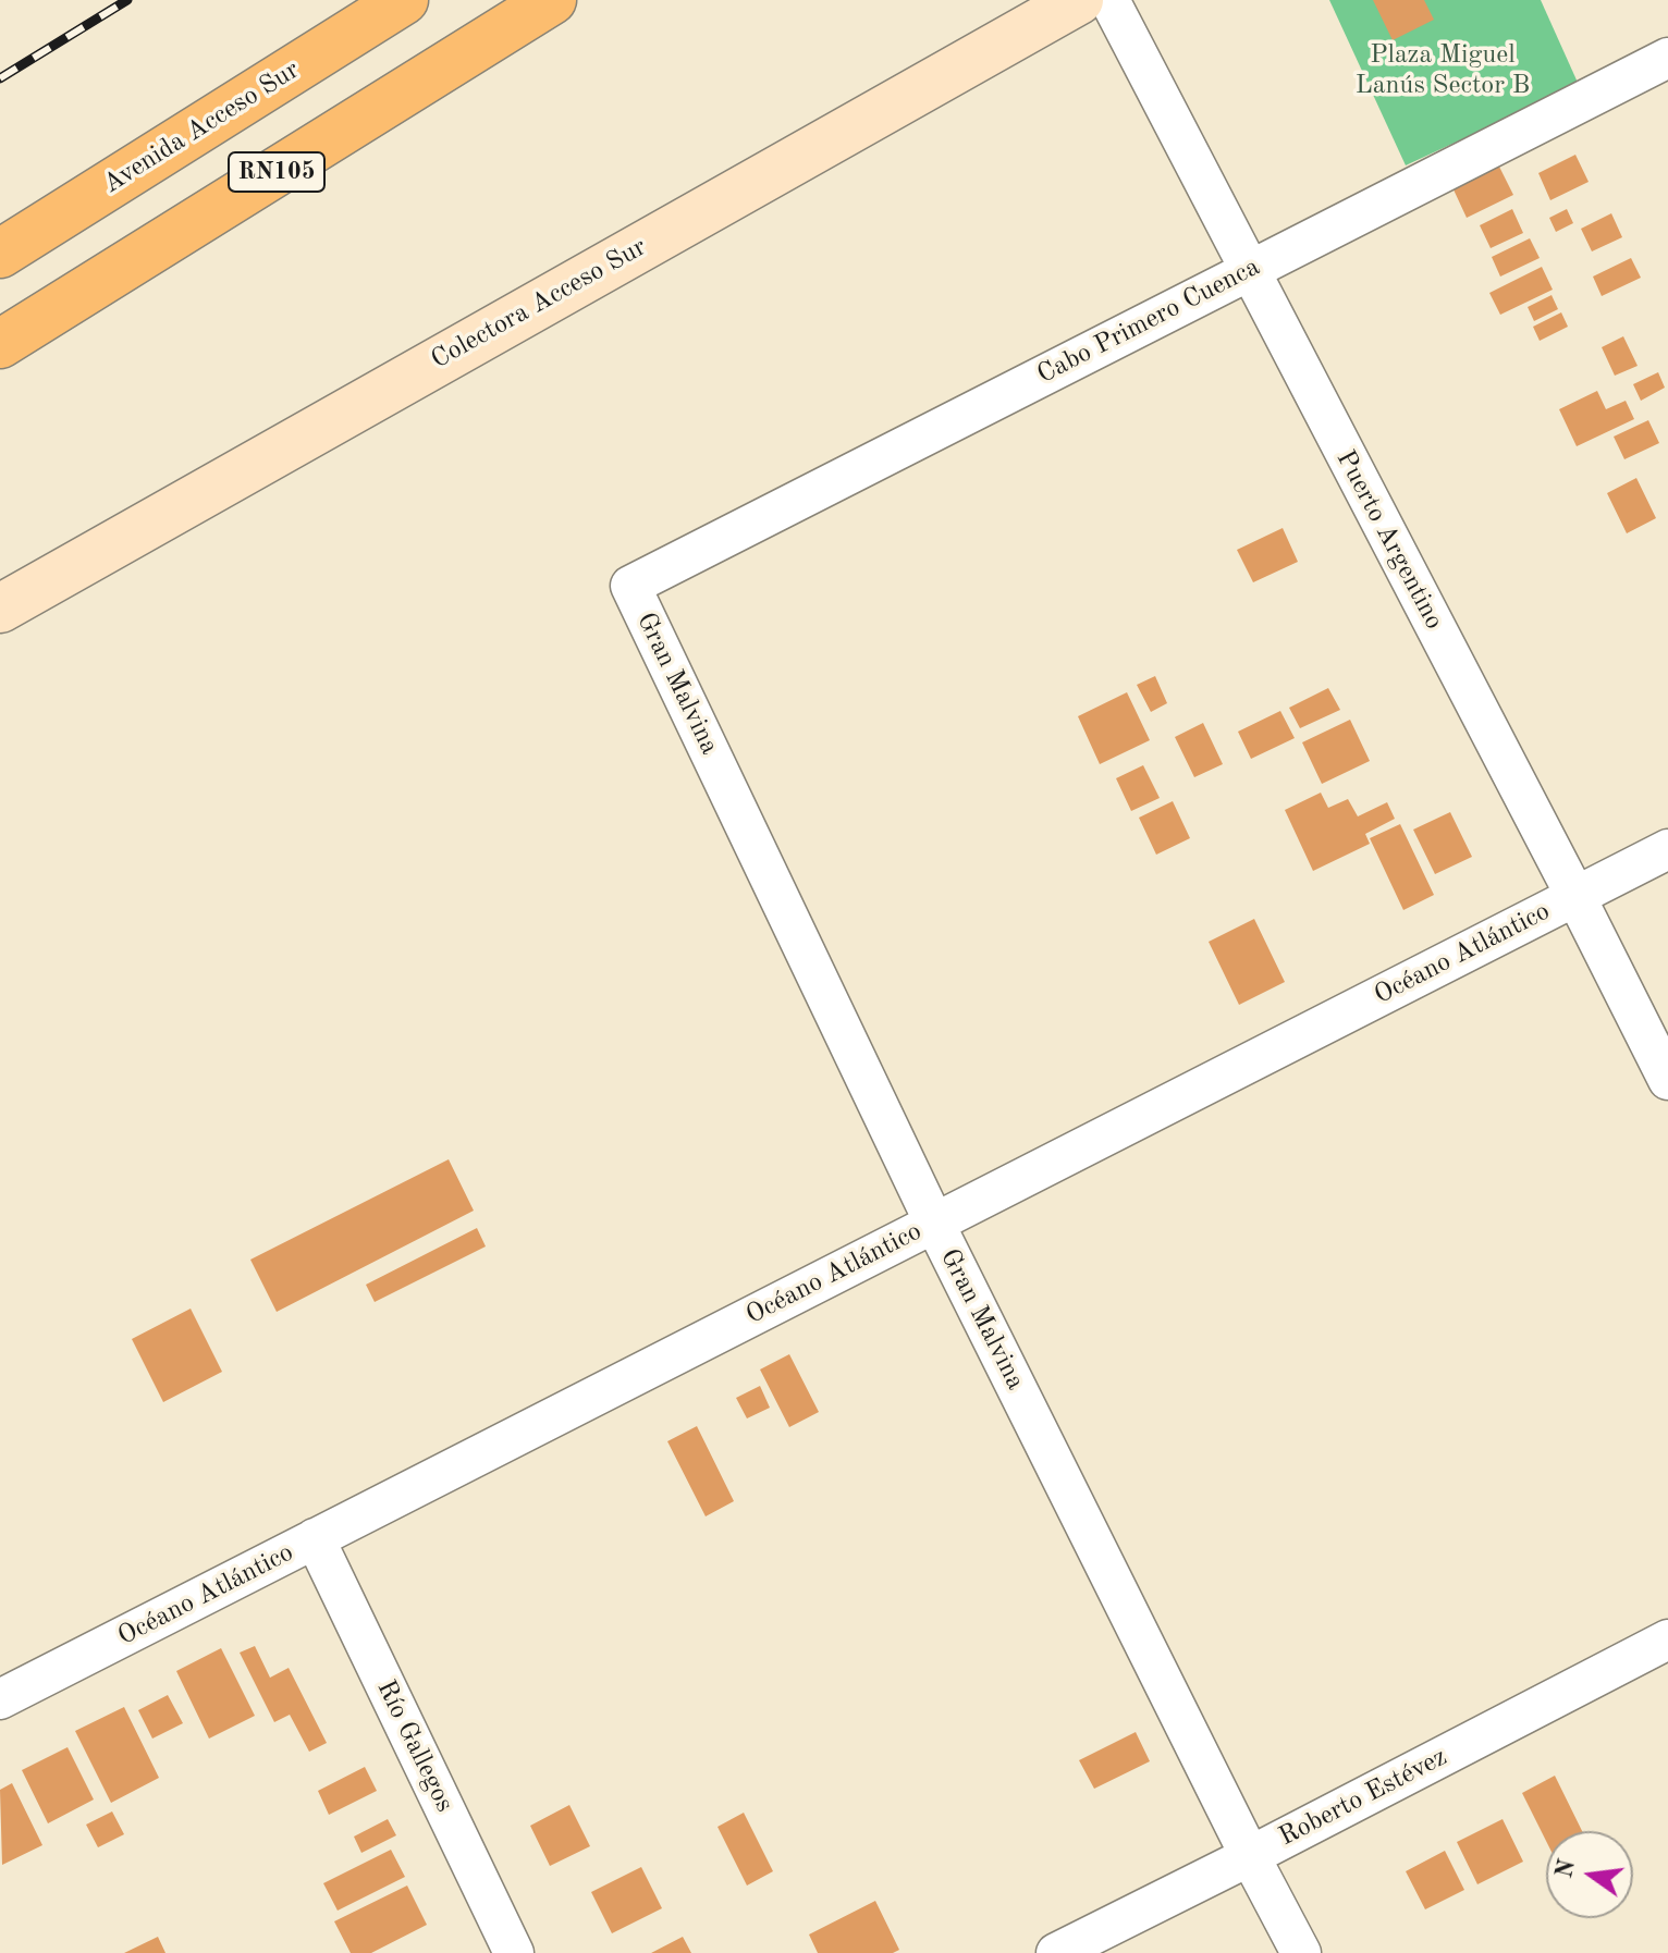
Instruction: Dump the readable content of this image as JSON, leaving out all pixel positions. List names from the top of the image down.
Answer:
{
  "streets": {
    "highway": ["Avenida Acceso Sur", "RN105"],
    "main road": ["Colectora Acceso Sur"],
    "street": [
      "Cabo Primero Cuenca",
      "Puerto Argentino",
      "Gran Malvina",
      "Océano Atlántico",
      "Río Gallegos",
      "Roberto Estévez"
    ]
  },
  "crossings": [
    ["Cabo Primero Cuenca", "Puerto Argentino"],
    ["Cabo Primero Cuenca", "Gran Malvina"],
    ["Puerto Argentino", "Océano Atlántico"],
    ["Gran Malvina", "Océano Atlántico"],
    ["Gran Malvina", "Roberto Estévez"],
    ["Océano Atlántico", "Río Gallegos"]
  ],
  "parks": ["Plaza Miguel Lanús Sector B"],
  "north": "left"
}
